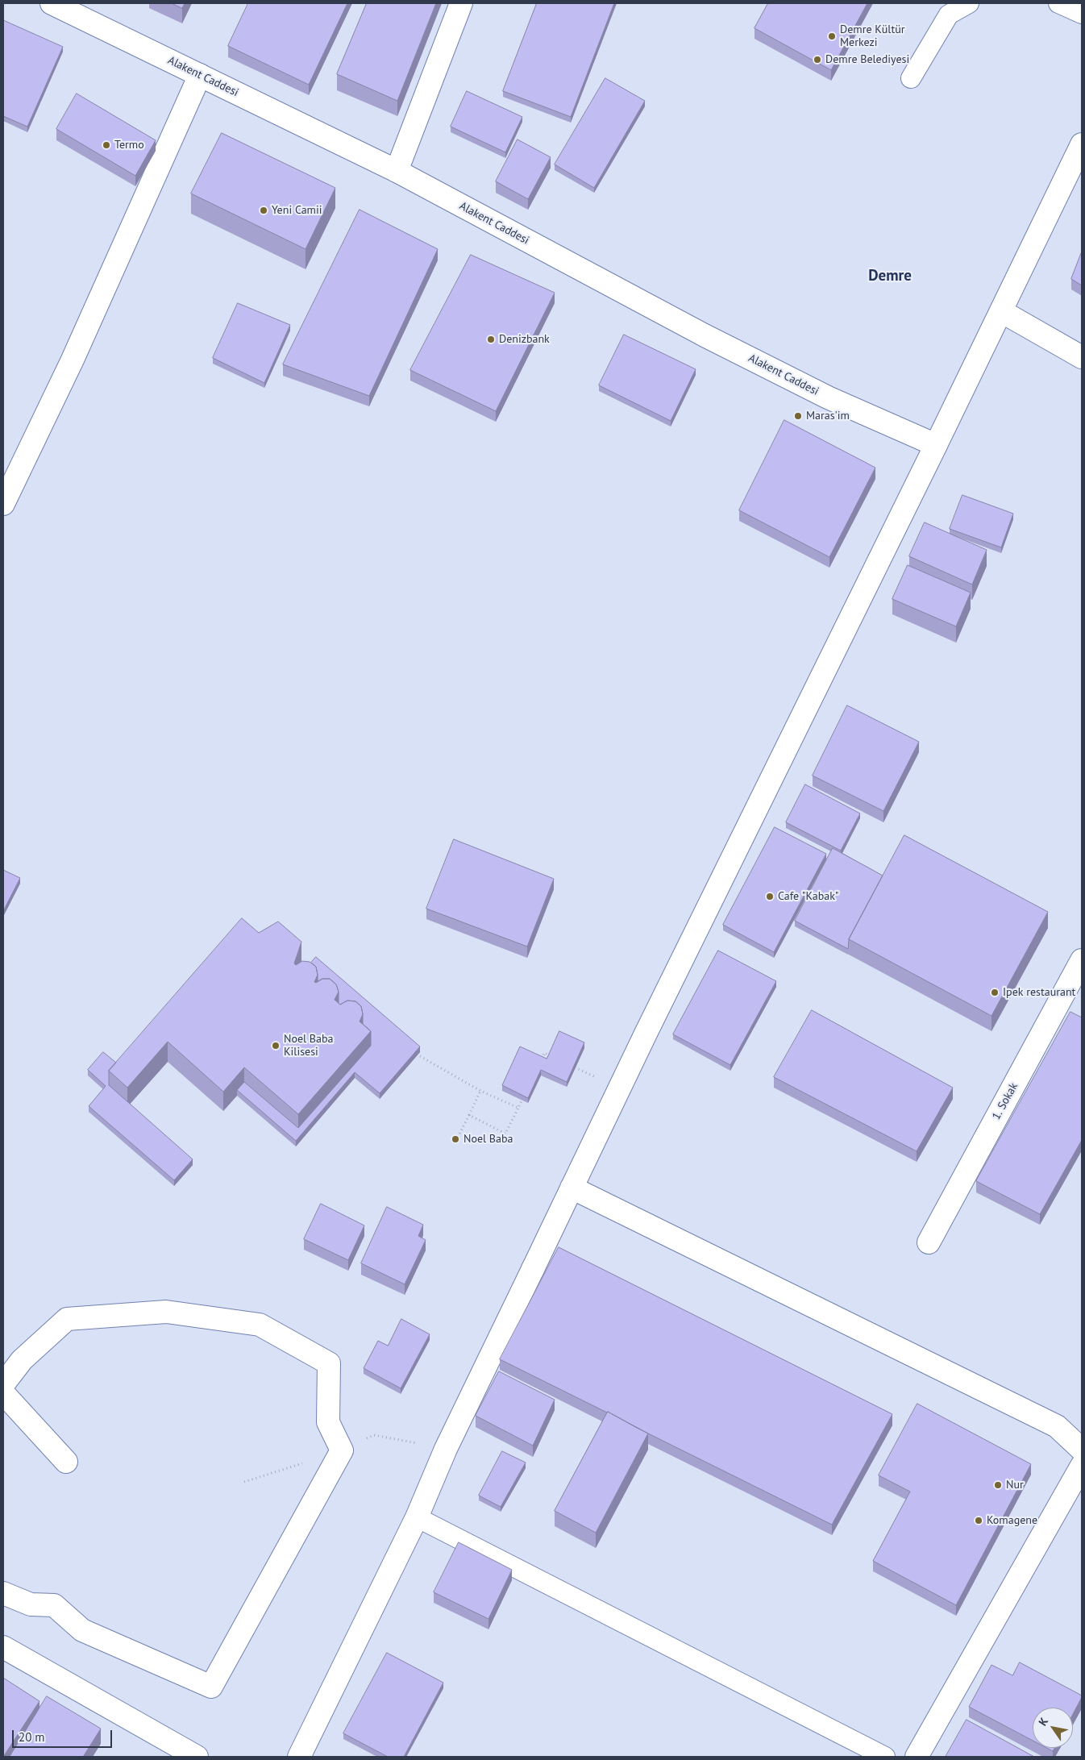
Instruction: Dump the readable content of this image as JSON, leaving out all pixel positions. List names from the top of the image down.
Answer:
{
  "streets": {
    "street": ["Alakent Caddesi", "1. Sokak"]
  },
  "districts": ["Demre"],
  "places": [
    "Demre Kültür Merkezi",
    "Demre Belediyesi",
    "Termo",
    "Yeni Camii",
    "Denizbank",
    "Maras'im",
    "Cafe \"Kabak\"",
    "Ipek restaurant",
    "Noel Baba Kilisesi",
    "Noel Baba",
    "Nur",
    "Komagene"
  ],
  "scale_bar": "20 m",
  "north": "top left"
}
